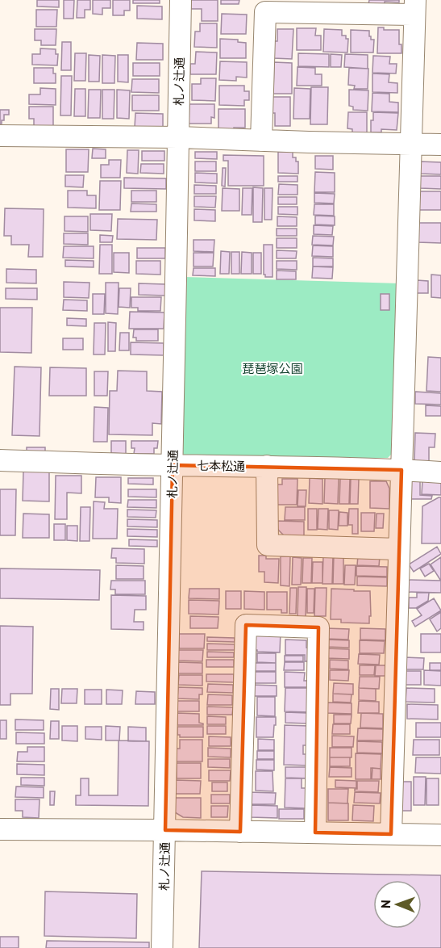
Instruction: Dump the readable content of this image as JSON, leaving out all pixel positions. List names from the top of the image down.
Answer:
{
  "streets": {
    "street": ["札ノ辻通", "七本松通"]
  },
  "crossings": [
    ["札ノ辻通", "七本松通"]
  ],
  "parks": ["琵琶塚公園"],
  "north": "left"
}
